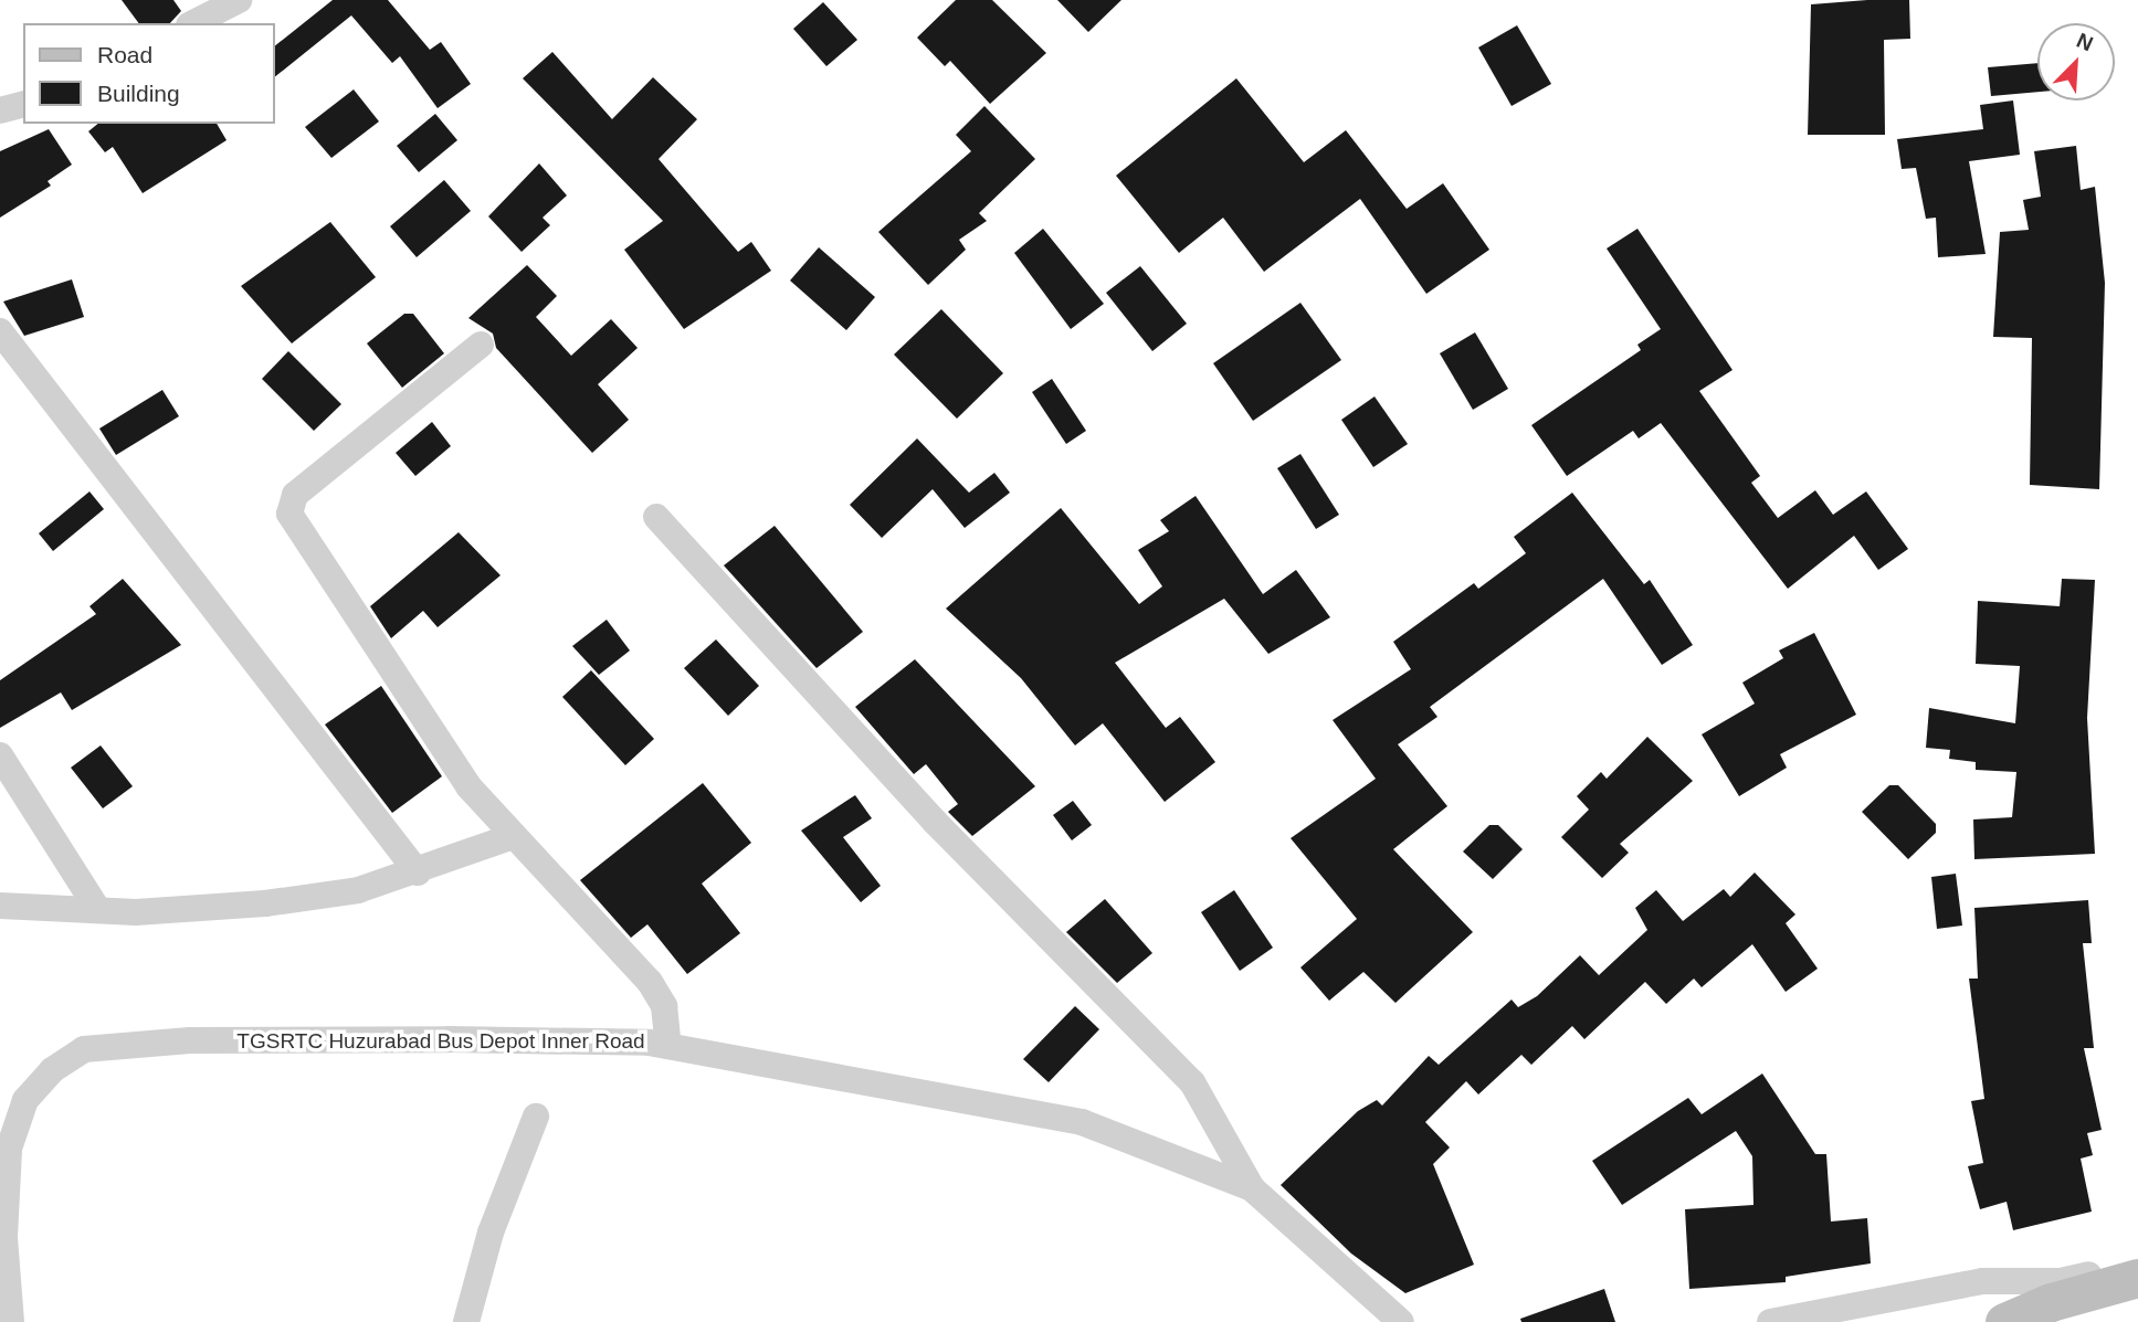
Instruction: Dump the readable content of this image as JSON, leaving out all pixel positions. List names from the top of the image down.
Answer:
{
  "streets": {
    "street": ["TGSRTC Huzurabad Bus Depot Inner Road"]
  },
  "legend": ["Road", "Building"],
  "north": "top right"
}
